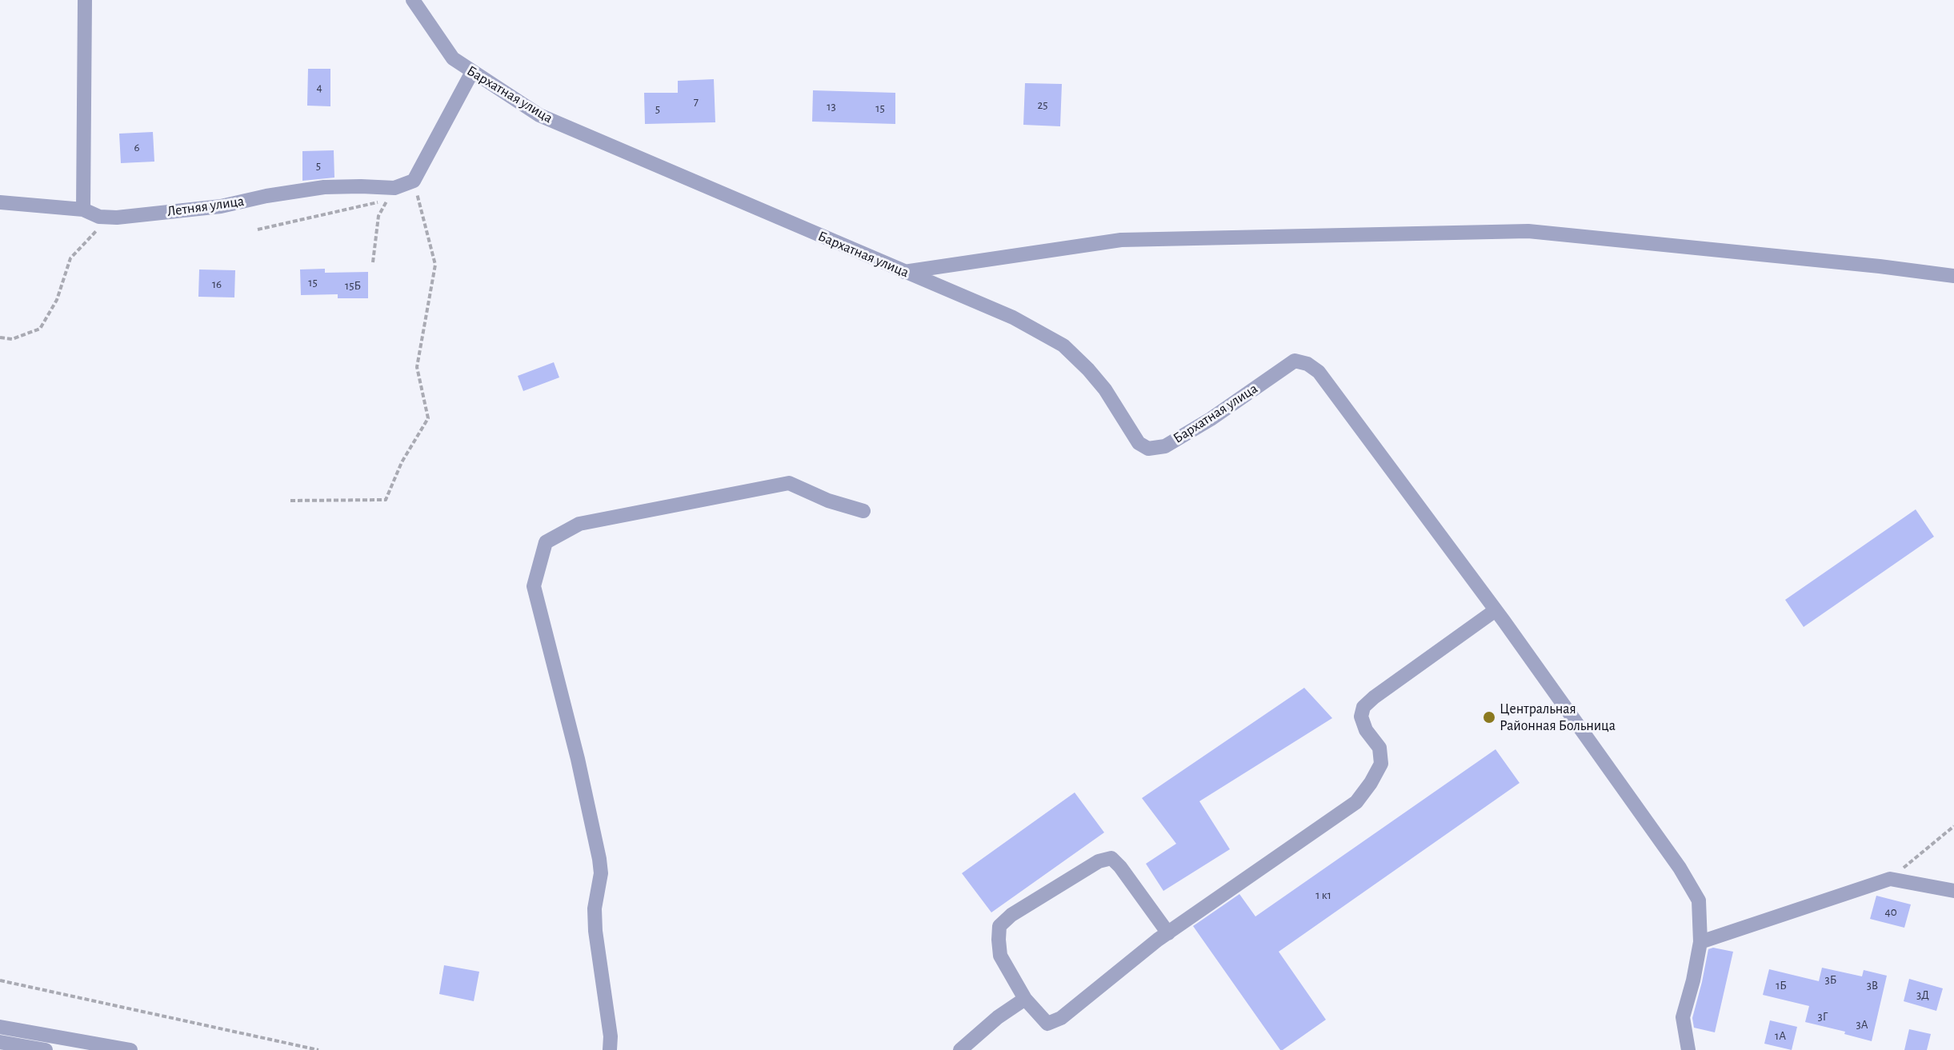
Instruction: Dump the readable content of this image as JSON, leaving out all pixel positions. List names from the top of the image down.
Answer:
{
  "streets": {
    "street": ["Бархатная улица", "Летняя улица"]
  },
  "places": ["Центральная Районная Больница"],
  "house_numbers": [
    "4",
    "7",
    "25",
    "13",
    "15",
    "5",
    "6",
    "5",
    "15",
    "16",
    "15Б",
    "1 к1",
    "40",
    "3Б",
    "1Б",
    "3В",
    "3Д",
    "3Г",
    "3А",
    "1А"
  ]
}
